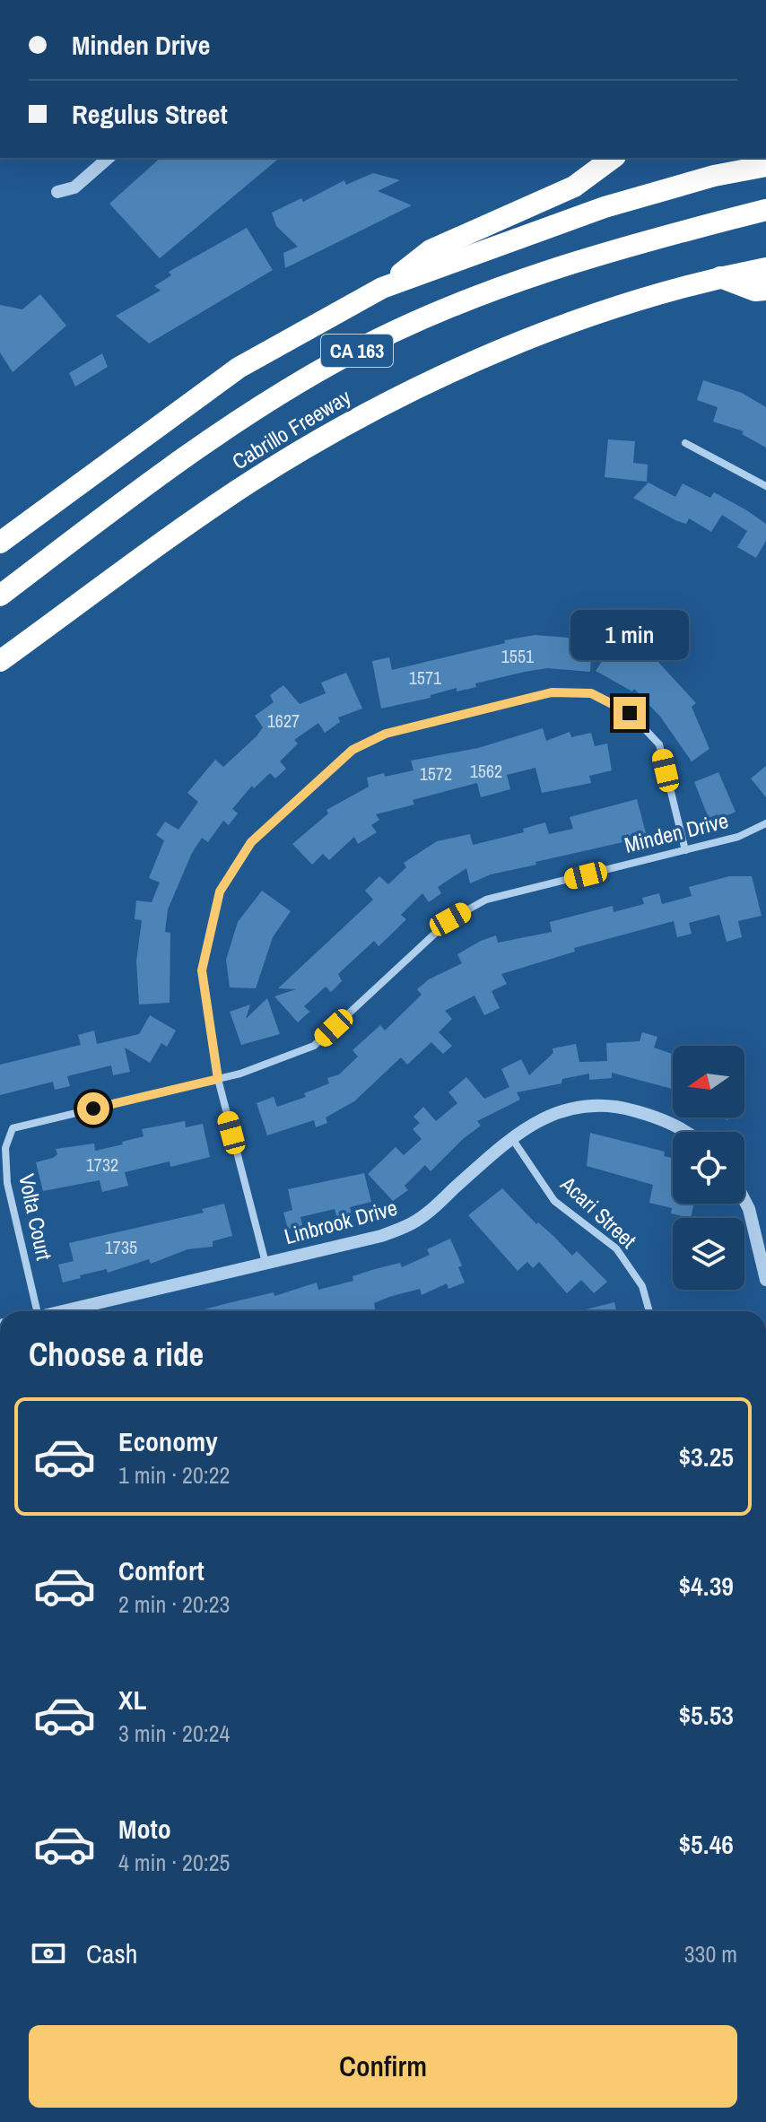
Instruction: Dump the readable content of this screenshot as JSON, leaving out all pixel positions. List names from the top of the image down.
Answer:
{
  "streets": {
    "highway": ["CA 163", "Cabrillo Freeway"],
    "street": [
      "Minden Drive",
      "Acari Street",
      "Volta Court",
      "Linbrook Drive"
    ]
  },
  "crossings": [
    ["Minden Drive", "Volta Court"],
    ["Acari Street", "Linbrook Drive"]
  ],
  "house_numbers": [
    "1551",
    "1571",
    "1627",
    "1562",
    "1572",
    "1732",
    "1735"
  ],
  "north": "left",
  "page": {
    "banner": ["Minden Drive", "Regulus Street"],
    "bubble": "1 min",
    "heading": "Choose a ride",
    "list": [
      {
        "name": "Economy",
        "note": "1 min · 20:22",
        "value": "$3.25"
      },
      {
        "name": "Comfort",
        "note": "2 min · 20:23",
        "value": "$4.39"
      },
      {
        "name": "XL",
        "note": "3 min · 20:24",
        "value": "$5.53"
      },
      {
        "name": "Moto",
        "note": "4 min · 20:25",
        "value": "$5.46"
      }
    ],
    "pay": ["Cash", "330 m"],
    "buttons": "Confirm"
  }
}
